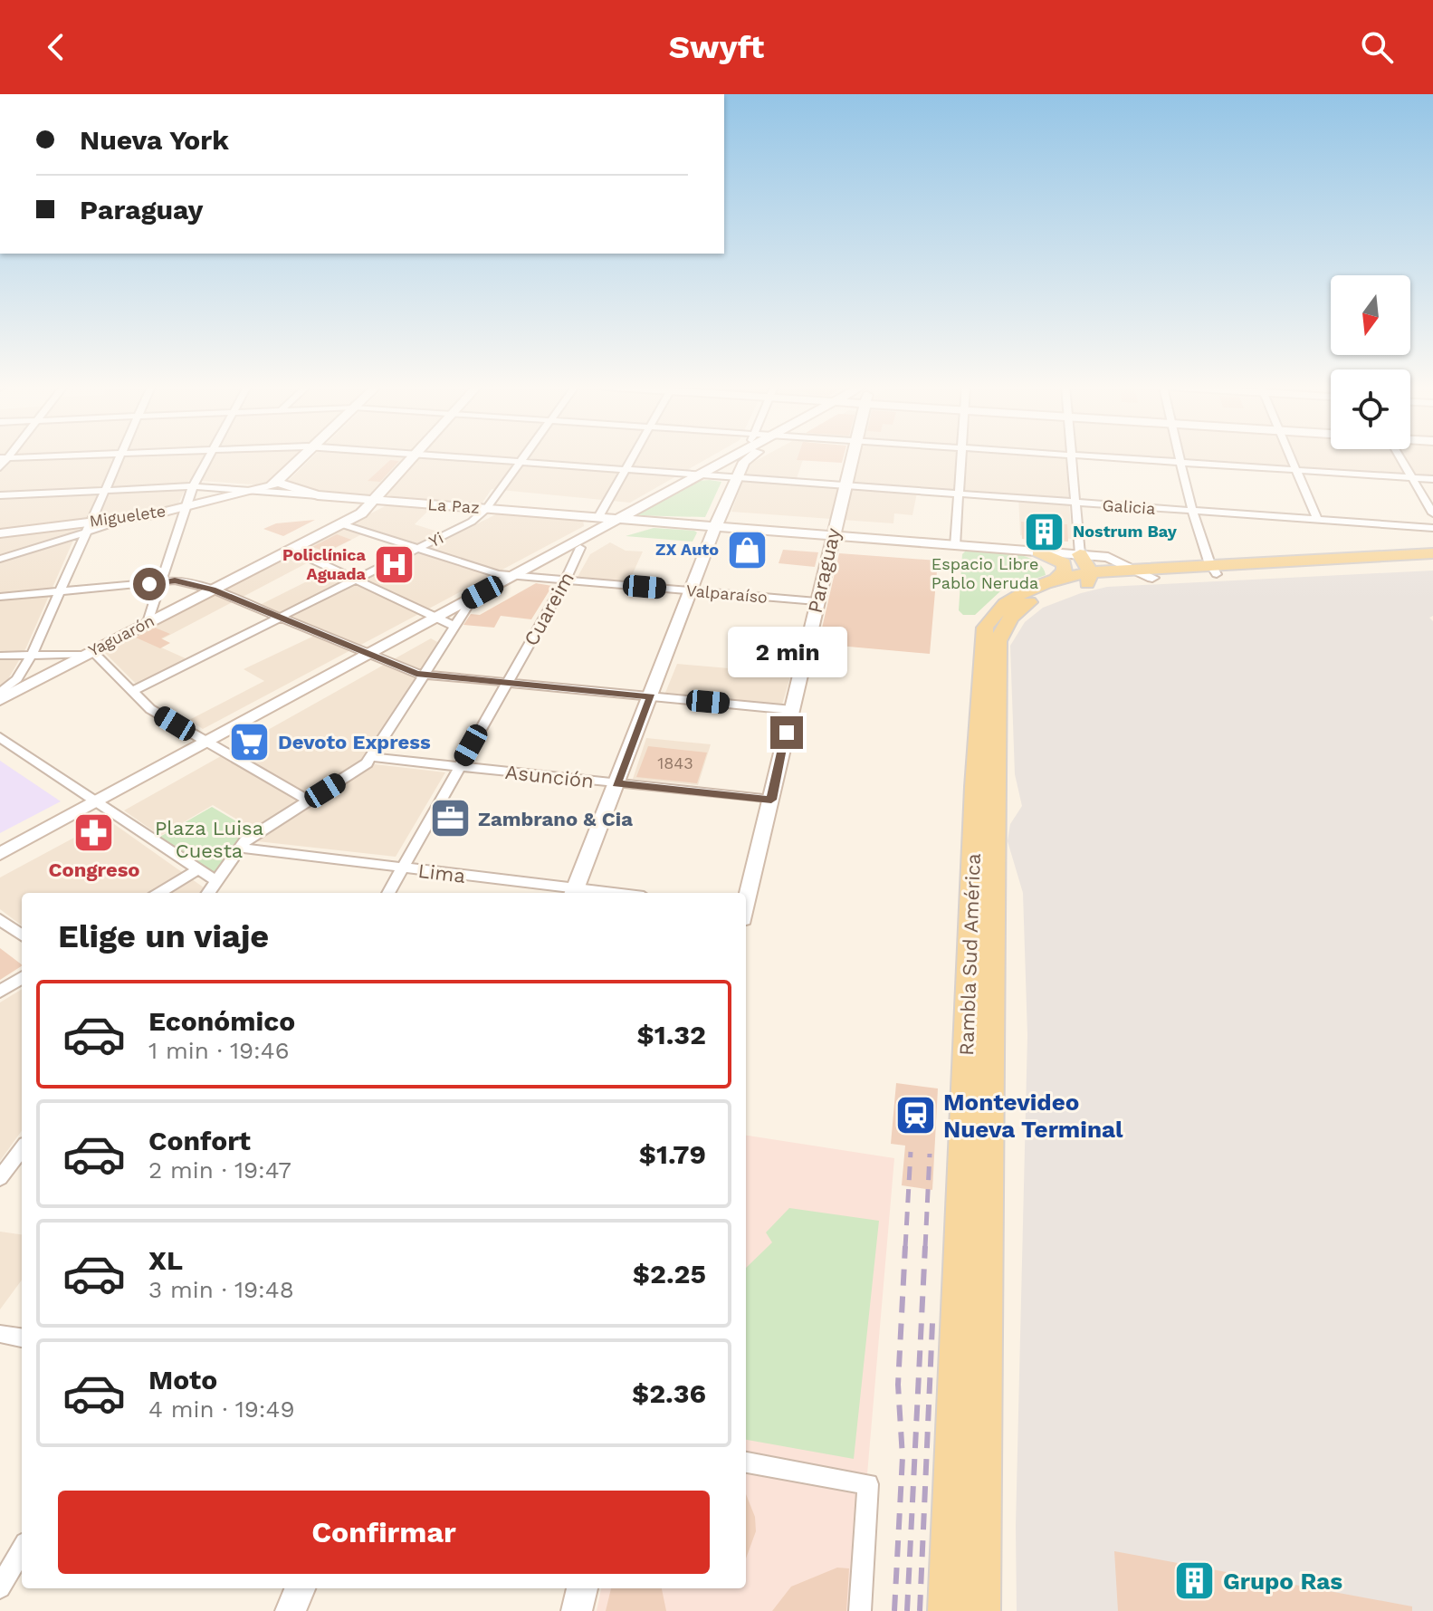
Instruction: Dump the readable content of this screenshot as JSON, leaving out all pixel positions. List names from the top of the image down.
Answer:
{
  "streets": {
    "main road": ["Rambla Sud América"],
    "street": [
      "La Paz",
      "Galicia",
      "Miguelete",
      "Yi",
      "Paraguay",
      "Valparaíso",
      "Cuareim",
      "Yaguarón",
      "Asunción",
      "Lima"
    ]
  },
  "crossings": [
    ["La Paz", "Miguelete"],
    ["La Paz", "Yi"],
    ["La Paz", "Paraguay"],
    ["La Paz", "Yaguarón"],
    ["La Paz", "Rambla Sud América"],
    ["Galicia", "Yi"],
    ["Galicia", "Paraguay"],
    ["Yi", "Valparaíso"],
    ["Paraguay", "Valparaíso"],
    ["Paraguay", "Asunción"],
    ["Valparaíso", "Cuareim"],
    ["Valparaíso", "Yaguarón"],
    ["Cuareim", "Asunción"],
    ["Cuareim", "Lima"]
  ],
  "parks": ["Espacio Libre Pablo Neruda", "Plaza Luisa Cuesta"],
  "places": {
    "building": ["Nostrum Bay", "Grupo Ras"],
    "shop": ["ZX Auto"],
    "hospital": ["Policlínica Aguada"],
    "supermarket": ["Devoto Express"],
    "office": ["Zambrano & Cia"],
    "pharmacy": ["Congreso"],
    "station": ["Montevideo Nueva Terminal"]
  },
  "house_numbers": ["1843"],
  "north": "bottom",
  "page": {
    "header": "Swyft",
    "banner": ["Nueva York", "Paraguay"],
    "bubble": "2 min",
    "heading": "Elige un viaje",
    "list": [
      {
        "name": "Económico",
        "note": "1 min · 19:46",
        "value": "$1.32"
      },
      {
        "name": "Confort",
        "note": "2 min · 19:47",
        "value": "$1.79"
      },
      {
        "name": "XL",
        "note": "3 min · 19:48",
        "value": "$2.25"
      },
      {
        "name": "Moto",
        "note": "4 min · 19:49",
        "value": "$2.36"
      }
    ],
    "buttons": "Confirmar"
  }
}
